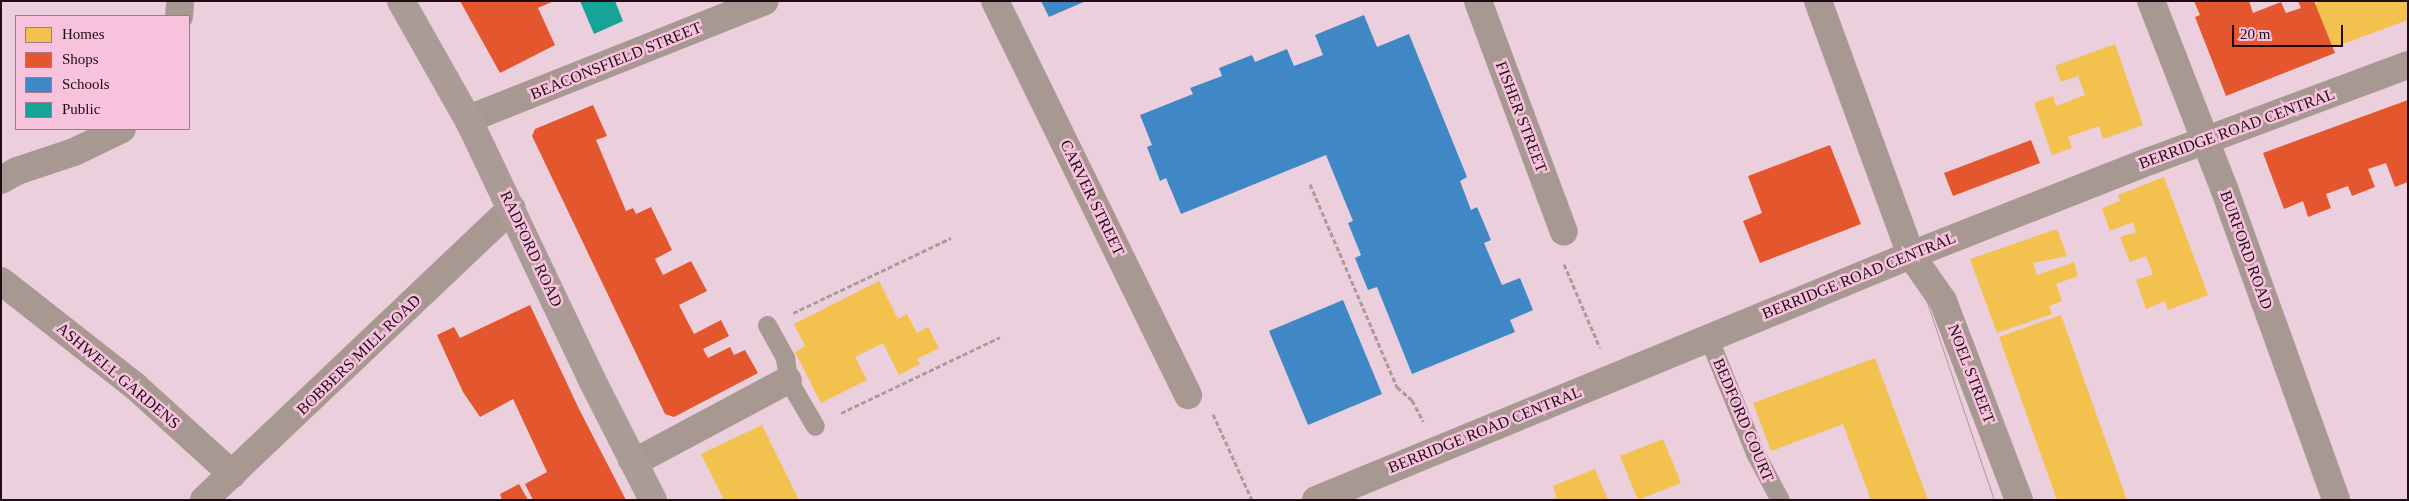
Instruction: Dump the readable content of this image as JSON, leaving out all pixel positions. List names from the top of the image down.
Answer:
{
  "streets": {
    "street": [
      "BEACONSFIELD STREET",
      "FISHER STREET",
      "BERRIDGE ROAD CENTRAL",
      "CARVER STREET",
      "RADFORD ROAD",
      "BURFORD ROAD",
      "BOBBERS MILL ROAD",
      "NOEL STREET",
      "ASHWELL GARDENS"
    ],
    "lane": ["BEDFORD COURT"]
  },
  "crossings": [
    ["BEACONSFIELD STREET", "RADFORD ROAD"],
    ["BERRIDGE ROAD CENTRAL", "BURFORD ROAD"],
    ["BERRIDGE ROAD CENTRAL", "NOEL STREET"],
    ["BERRIDGE ROAD CENTRAL", "BEDFORD COURT"],
    ["RADFORD ROAD", "BOBBERS MILL ROAD"],
    ["BOBBERS MILL ROAD", "ASHWELL GARDENS"]
  ],
  "legend": [
    "Homes",
    "Shops",
    "Schools",
    "Public"
  ],
  "scale_bar": "20 m"
}
